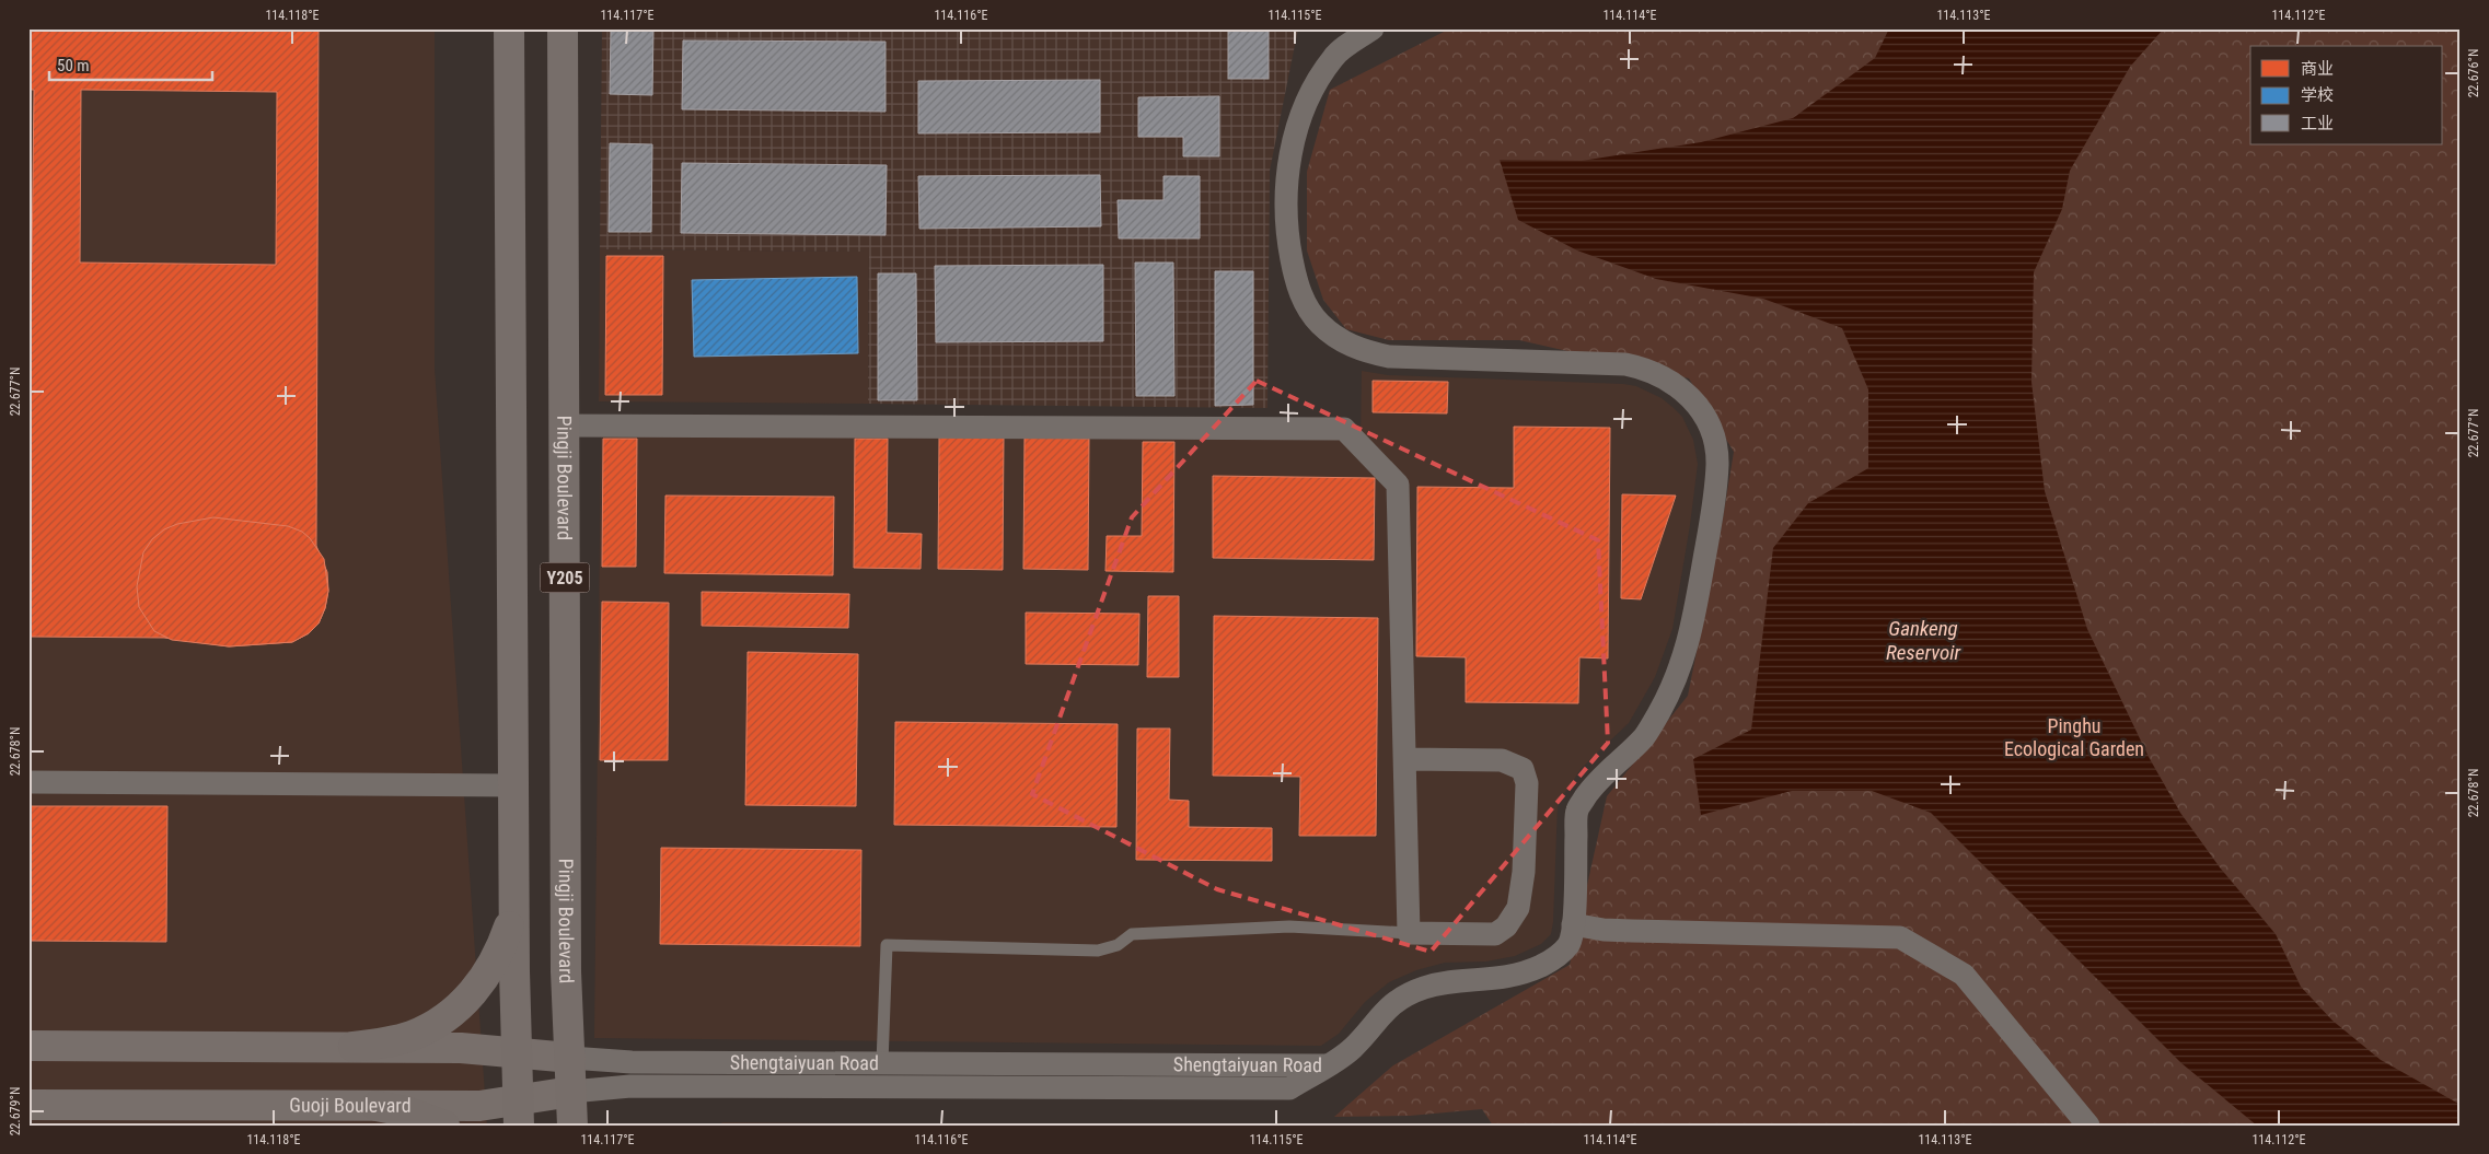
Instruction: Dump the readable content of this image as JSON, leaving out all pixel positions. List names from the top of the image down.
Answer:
{
  "streets": {
    "main road": ["Pingji Boulevard", "Y205"],
    "street": ["Shengtaiyuan Road", "Guoji Boulevard"]
  },
  "crossings": [
    ["Pingji Boulevard", "Shengtaiyuan Road"],
    ["Pingji Boulevard", "Guoji Boulevard"],
    ["Y205", "Guoji Boulevard"],
    ["Shengtaiyuan Road", "Guoji Boulevard"]
  ],
  "water": ["Gankeng Reservoir"],
  "parks": ["Pinghu Ecological Garden"],
  "legend": ["商业", "学校", "工业"],
  "scale_bar": "50 m",
  "coordinates": [
    "114.118°E",
    "114.117°E",
    "114.116°E",
    "114.115°E",
    "114.114°E",
    "114.113°E",
    "114.112°E",
    "22.676°N",
    "22.677°N",
    "22.678°N",
    "22.679°N"
  ]
}
